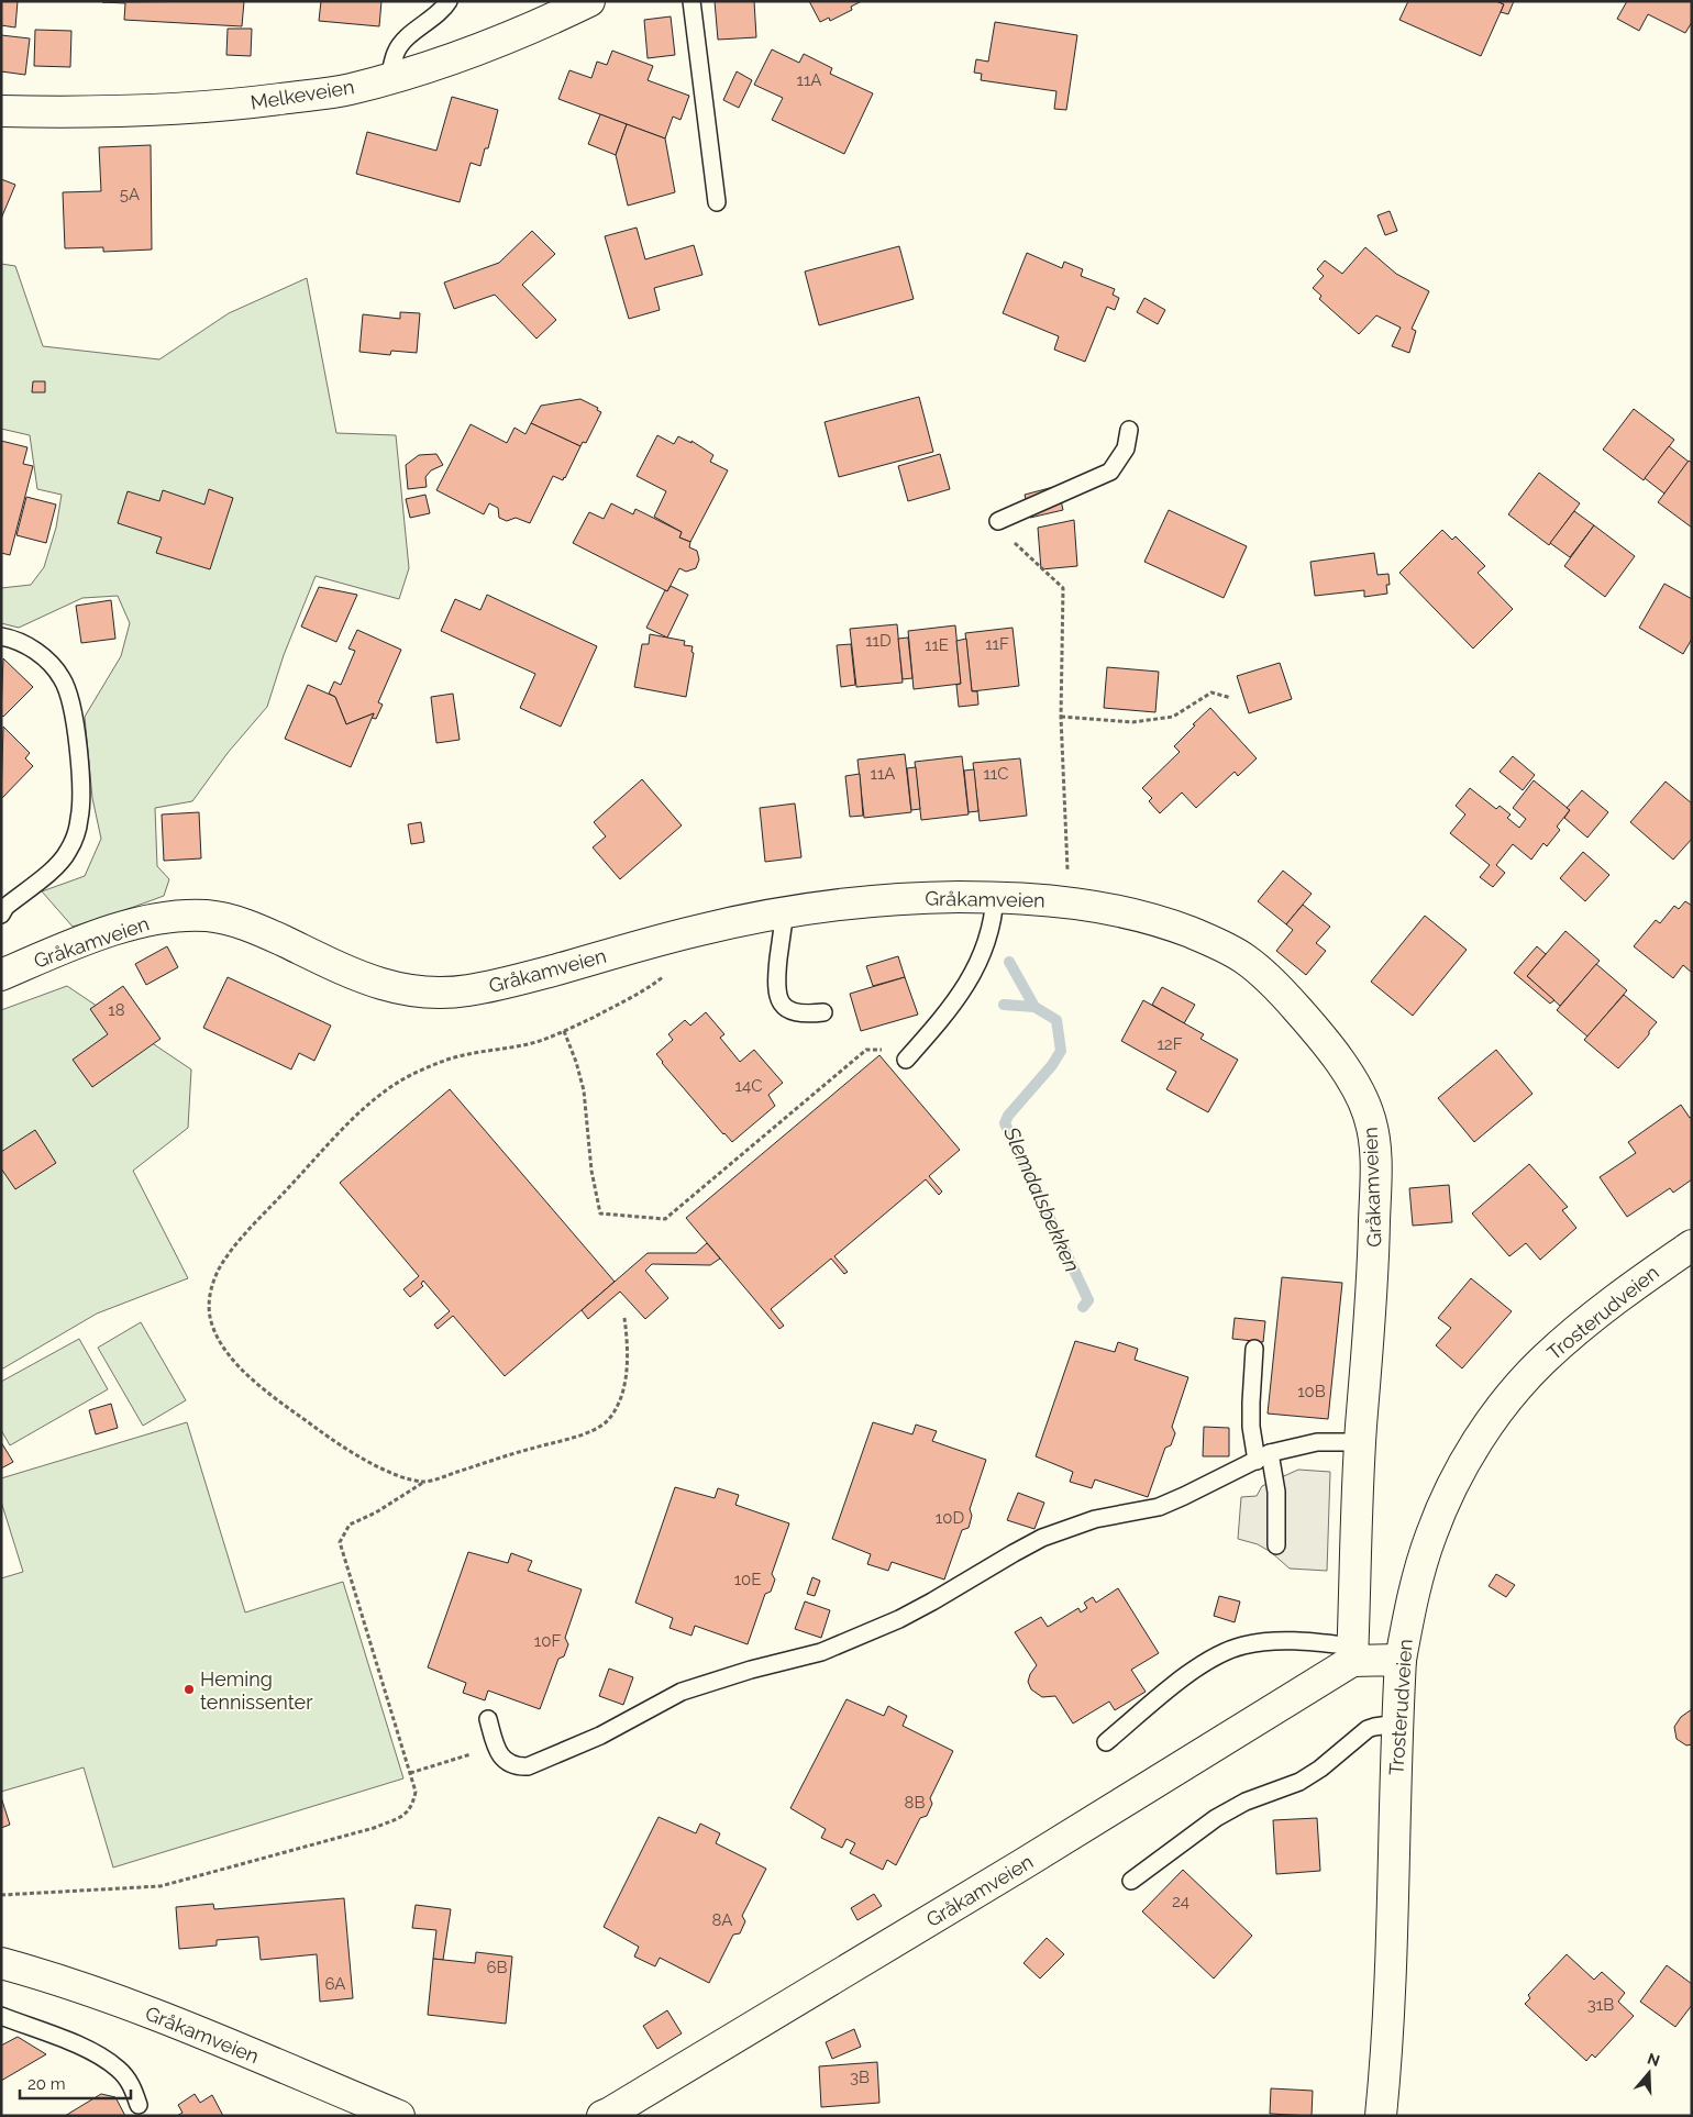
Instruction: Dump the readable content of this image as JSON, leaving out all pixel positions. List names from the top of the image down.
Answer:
{
  "streets": {
    "street": ["Melkeveien", "Gråkamveien", "Trosterudveien"]
  },
  "water": ["Slemdalsbekken"],
  "places": ["Heming tennissenter"],
  "house_numbers": [
    "11A",
    "5A",
    "11D",
    "11F",
    "11E",
    "11A",
    "11C",
    "18",
    "12F",
    "14C",
    "10B",
    "10D",
    "10E",
    "10F",
    "8B",
    "24",
    "8A",
    "6B",
    "6A",
    "31B",
    "3B"
  ],
  "scale_bar": "20 m",
  "north": "top"
}
